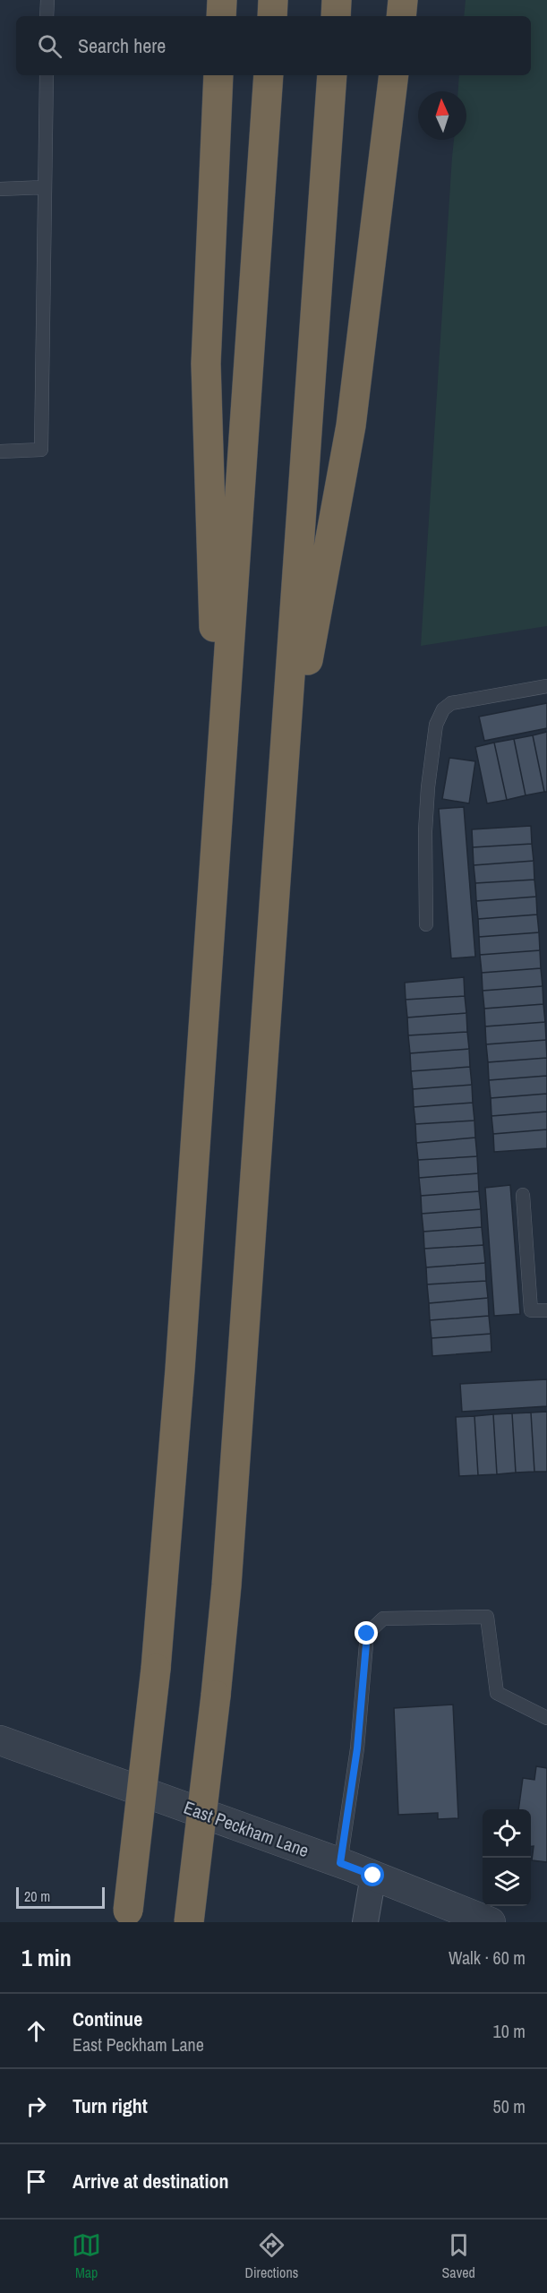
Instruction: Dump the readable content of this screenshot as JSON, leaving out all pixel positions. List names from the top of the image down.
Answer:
{
  "streets": {
    "street": ["East Peckham Lane"]
  },
  "scale_bar": "20 m",
  "north": "top",
  "page": {
    "search": "Search here",
    "scale": "20 m",
    "heading": ["1 min", "Walk · 60 m"],
    "list": [
      ["Continue", "East Peckham Lane", "10 m"],
      ["Turn right", "50 m"],
      "Arrive at destination"
    ],
    "nav": ["Map", "Directions", "Saved"]
  }
}
